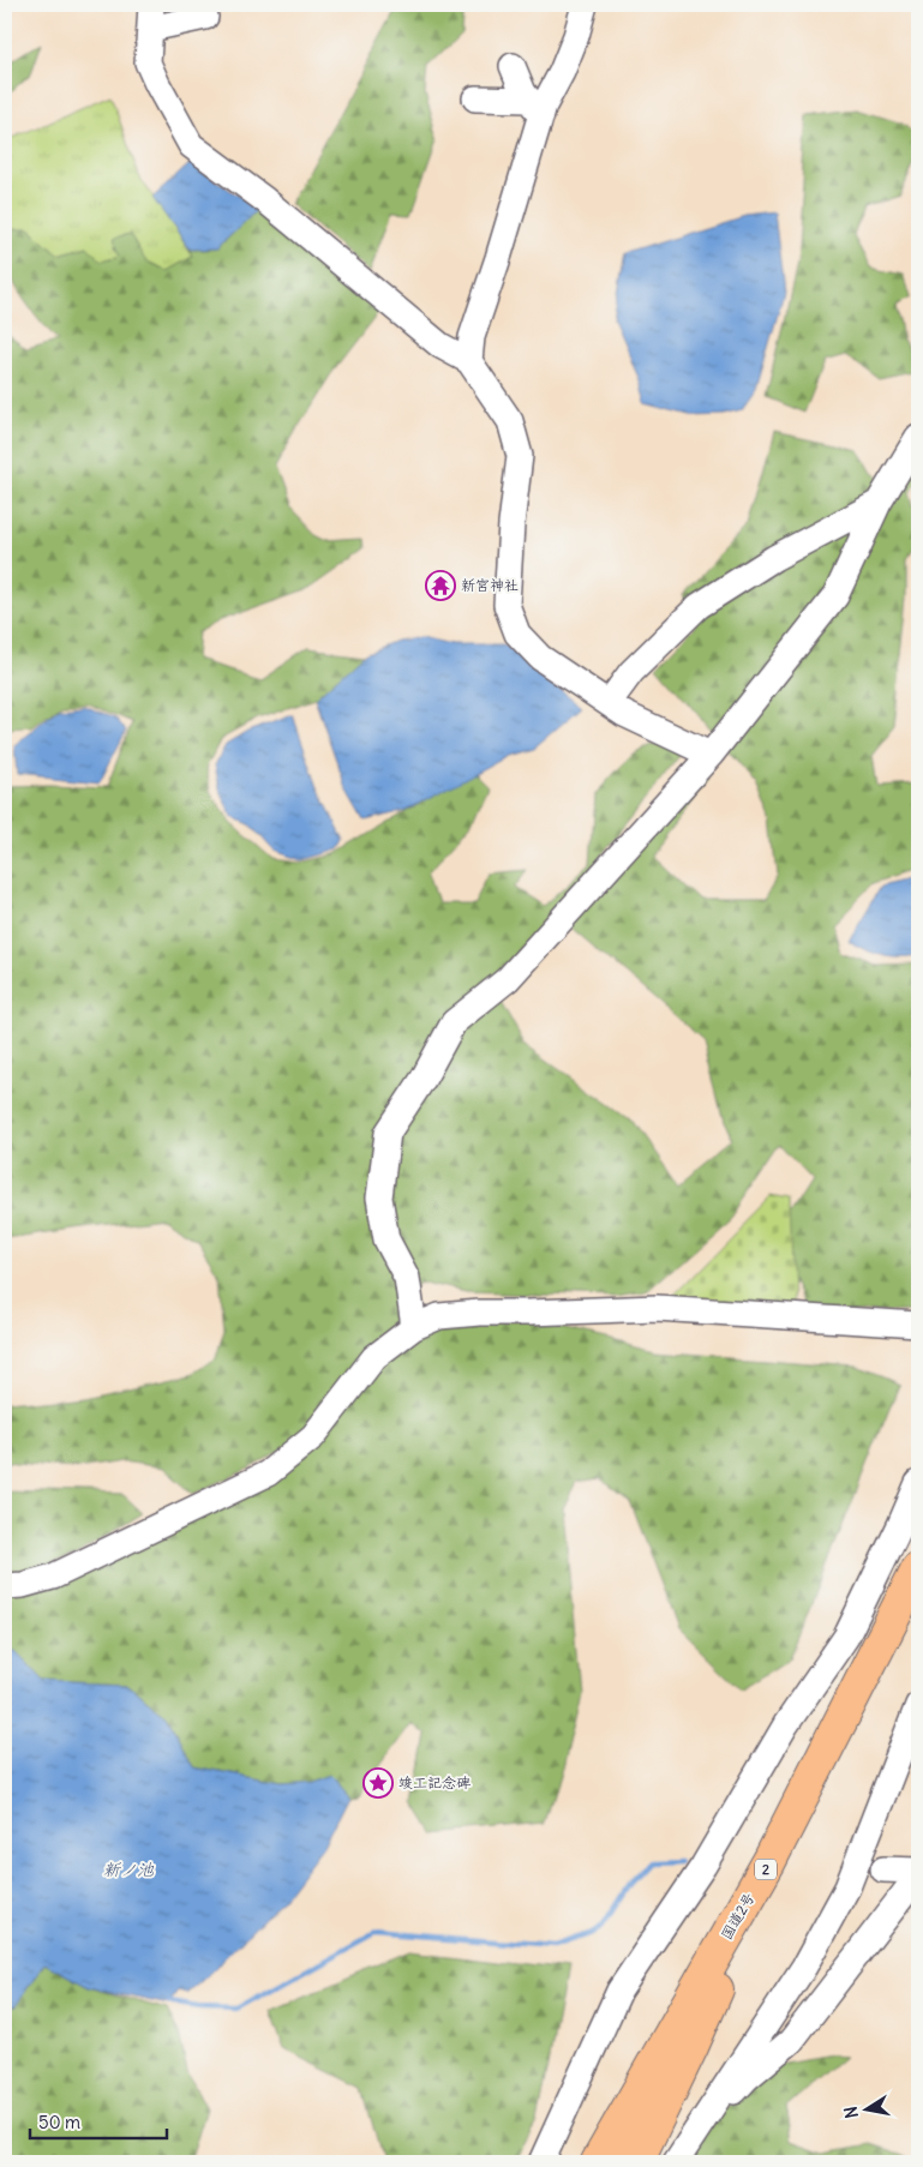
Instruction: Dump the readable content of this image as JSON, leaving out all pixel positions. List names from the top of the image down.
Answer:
{
  "streets": {
    "highway": ["2", "国道2号"]
  },
  "water": ["新ノ池"],
  "places": {
    "temple": ["新宮神社"],
    "place": ["竣工記念碑"]
  },
  "scale_bar": "50 m",
  "north": "left"
}
